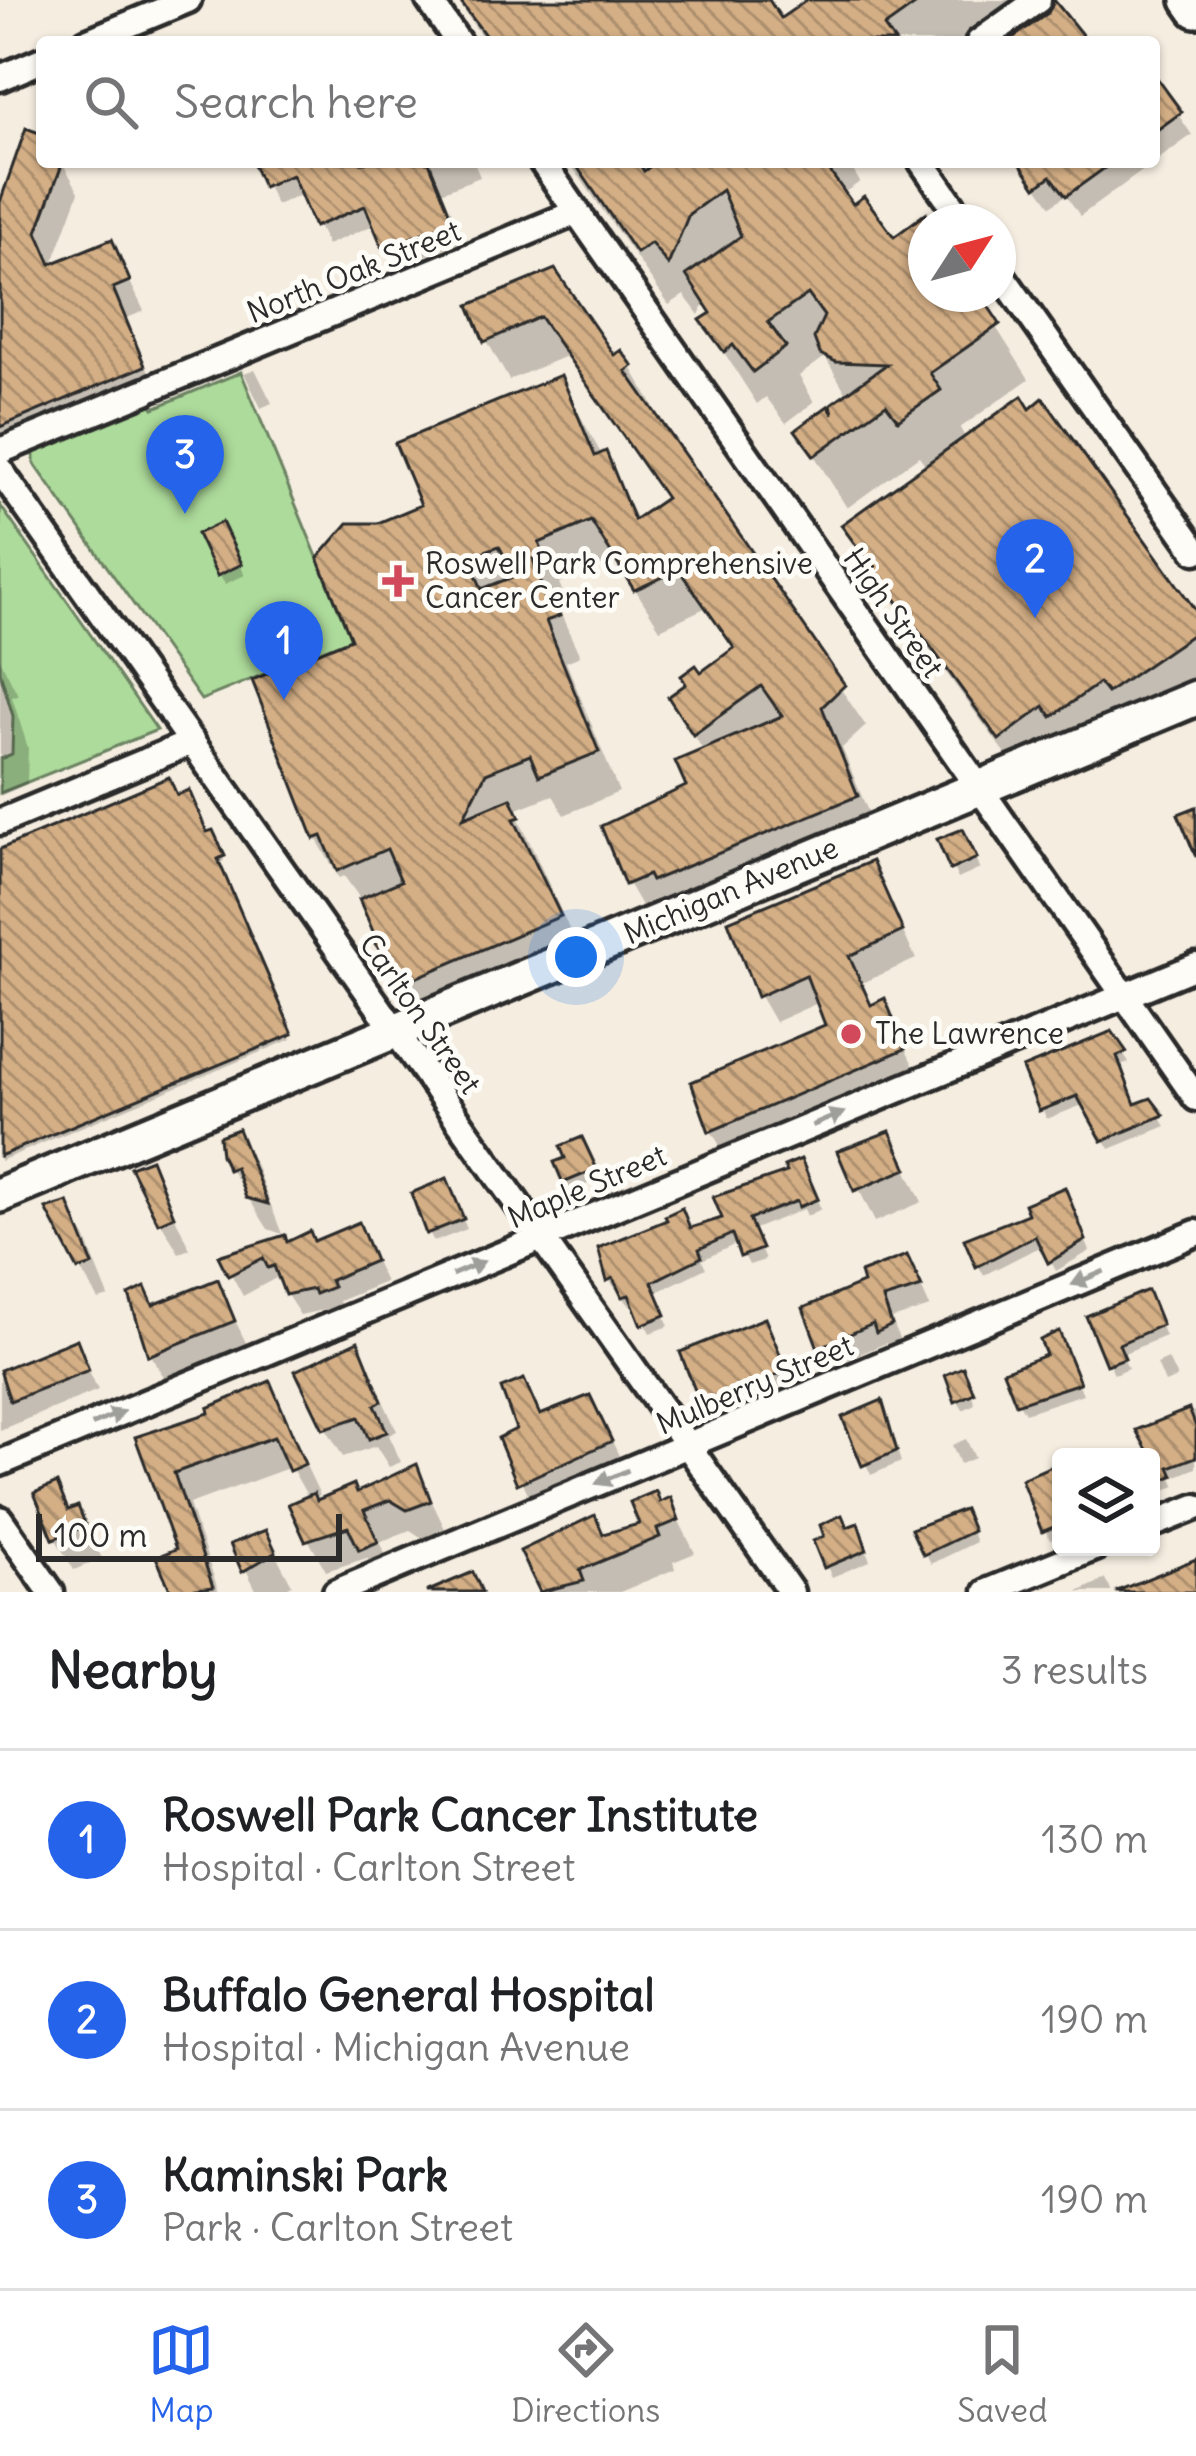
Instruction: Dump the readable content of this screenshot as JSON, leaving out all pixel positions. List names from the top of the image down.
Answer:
{
  "streets": {
    "street": [
      "North Oak Street",
      "High Street",
      "Michigan Avenue",
      "Carlton Street",
      "Maple Street",
      "Mulberry Street"
    ]
  },
  "crossings": [
    ["North Oak Street", "High Street"],
    ["High Street", "Michigan Avenue"],
    ["High Street", "Maple Street"],
    ["Michigan Avenue", "Carlton Street"],
    ["Carlton Street", "Maple Street"],
    ["Carlton Street", "Mulberry Street"]
  ],
  "one_way": ["Maple Street", "Mulberry Street"],
  "places": {
    "health": ["Roswell Park Comprehensive Cancer Center"],
    "other": ["The Lawrence"]
  },
  "scale_bar": "100 m",
  "north": "top right",
  "page": {
    "search": "Search here",
    "pins": ["3", "2", "1"],
    "scale": "100 m",
    "heading": ["Nearby", "3 results"],
    "list": [
      {
        "mark": "1",
        "name": "Roswell Park Cancer Institute",
        "note": "Hospital · Carlton Street",
        "value": "130 m"
      },
      {
        "mark": "2",
        "name": "Buffalo General Hospital",
        "note": "Hospital · Michigan Avenue",
        "value": "190 m"
      },
      {
        "mark": "3",
        "name": "Kaminski Park",
        "note": "Park · Carlton Street",
        "value": "190 m"
      }
    ],
    "nav": ["Map", "Directions", "Saved"]
  }
}
